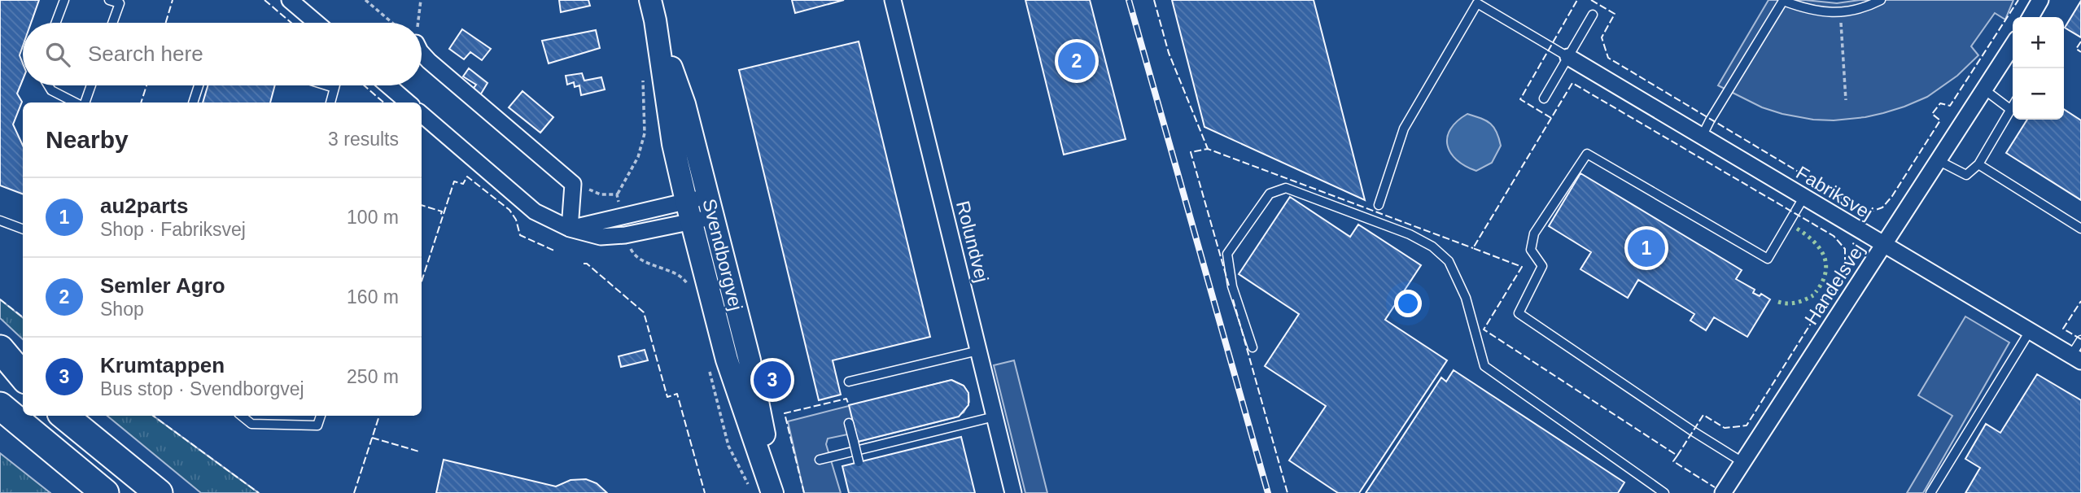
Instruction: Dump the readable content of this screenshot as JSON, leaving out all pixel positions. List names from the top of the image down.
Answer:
{
  "streets": {
    "main road": ["Svendborgvej"],
    "street": ["Fabriksvej", "Rolundvej", "Handelsvej"]
  },
  "crossings": [
    ["Fabriksvej", "Handelsvej"]
  ],
  "page": {
    "map_buttons": ["+", "−"],
    "search": "Search here",
    "pins": ["2", "1", "3"],
    "heading": ["Nearby", "3 results"],
    "list": [
      {
        "mark": "1",
        "name": "au2parts",
        "note": "Shop · Fabriksvej",
        "value": "100 m"
      },
      {
        "mark": "2",
        "name": "Semler Agro",
        "note": "Shop",
        "value": "160 m"
      },
      {
        "mark": "3",
        "name": "Krumtappen",
        "note": "Bus stop · Svendborgvej",
        "value": "250 m"
      }
    ]
  }
}
